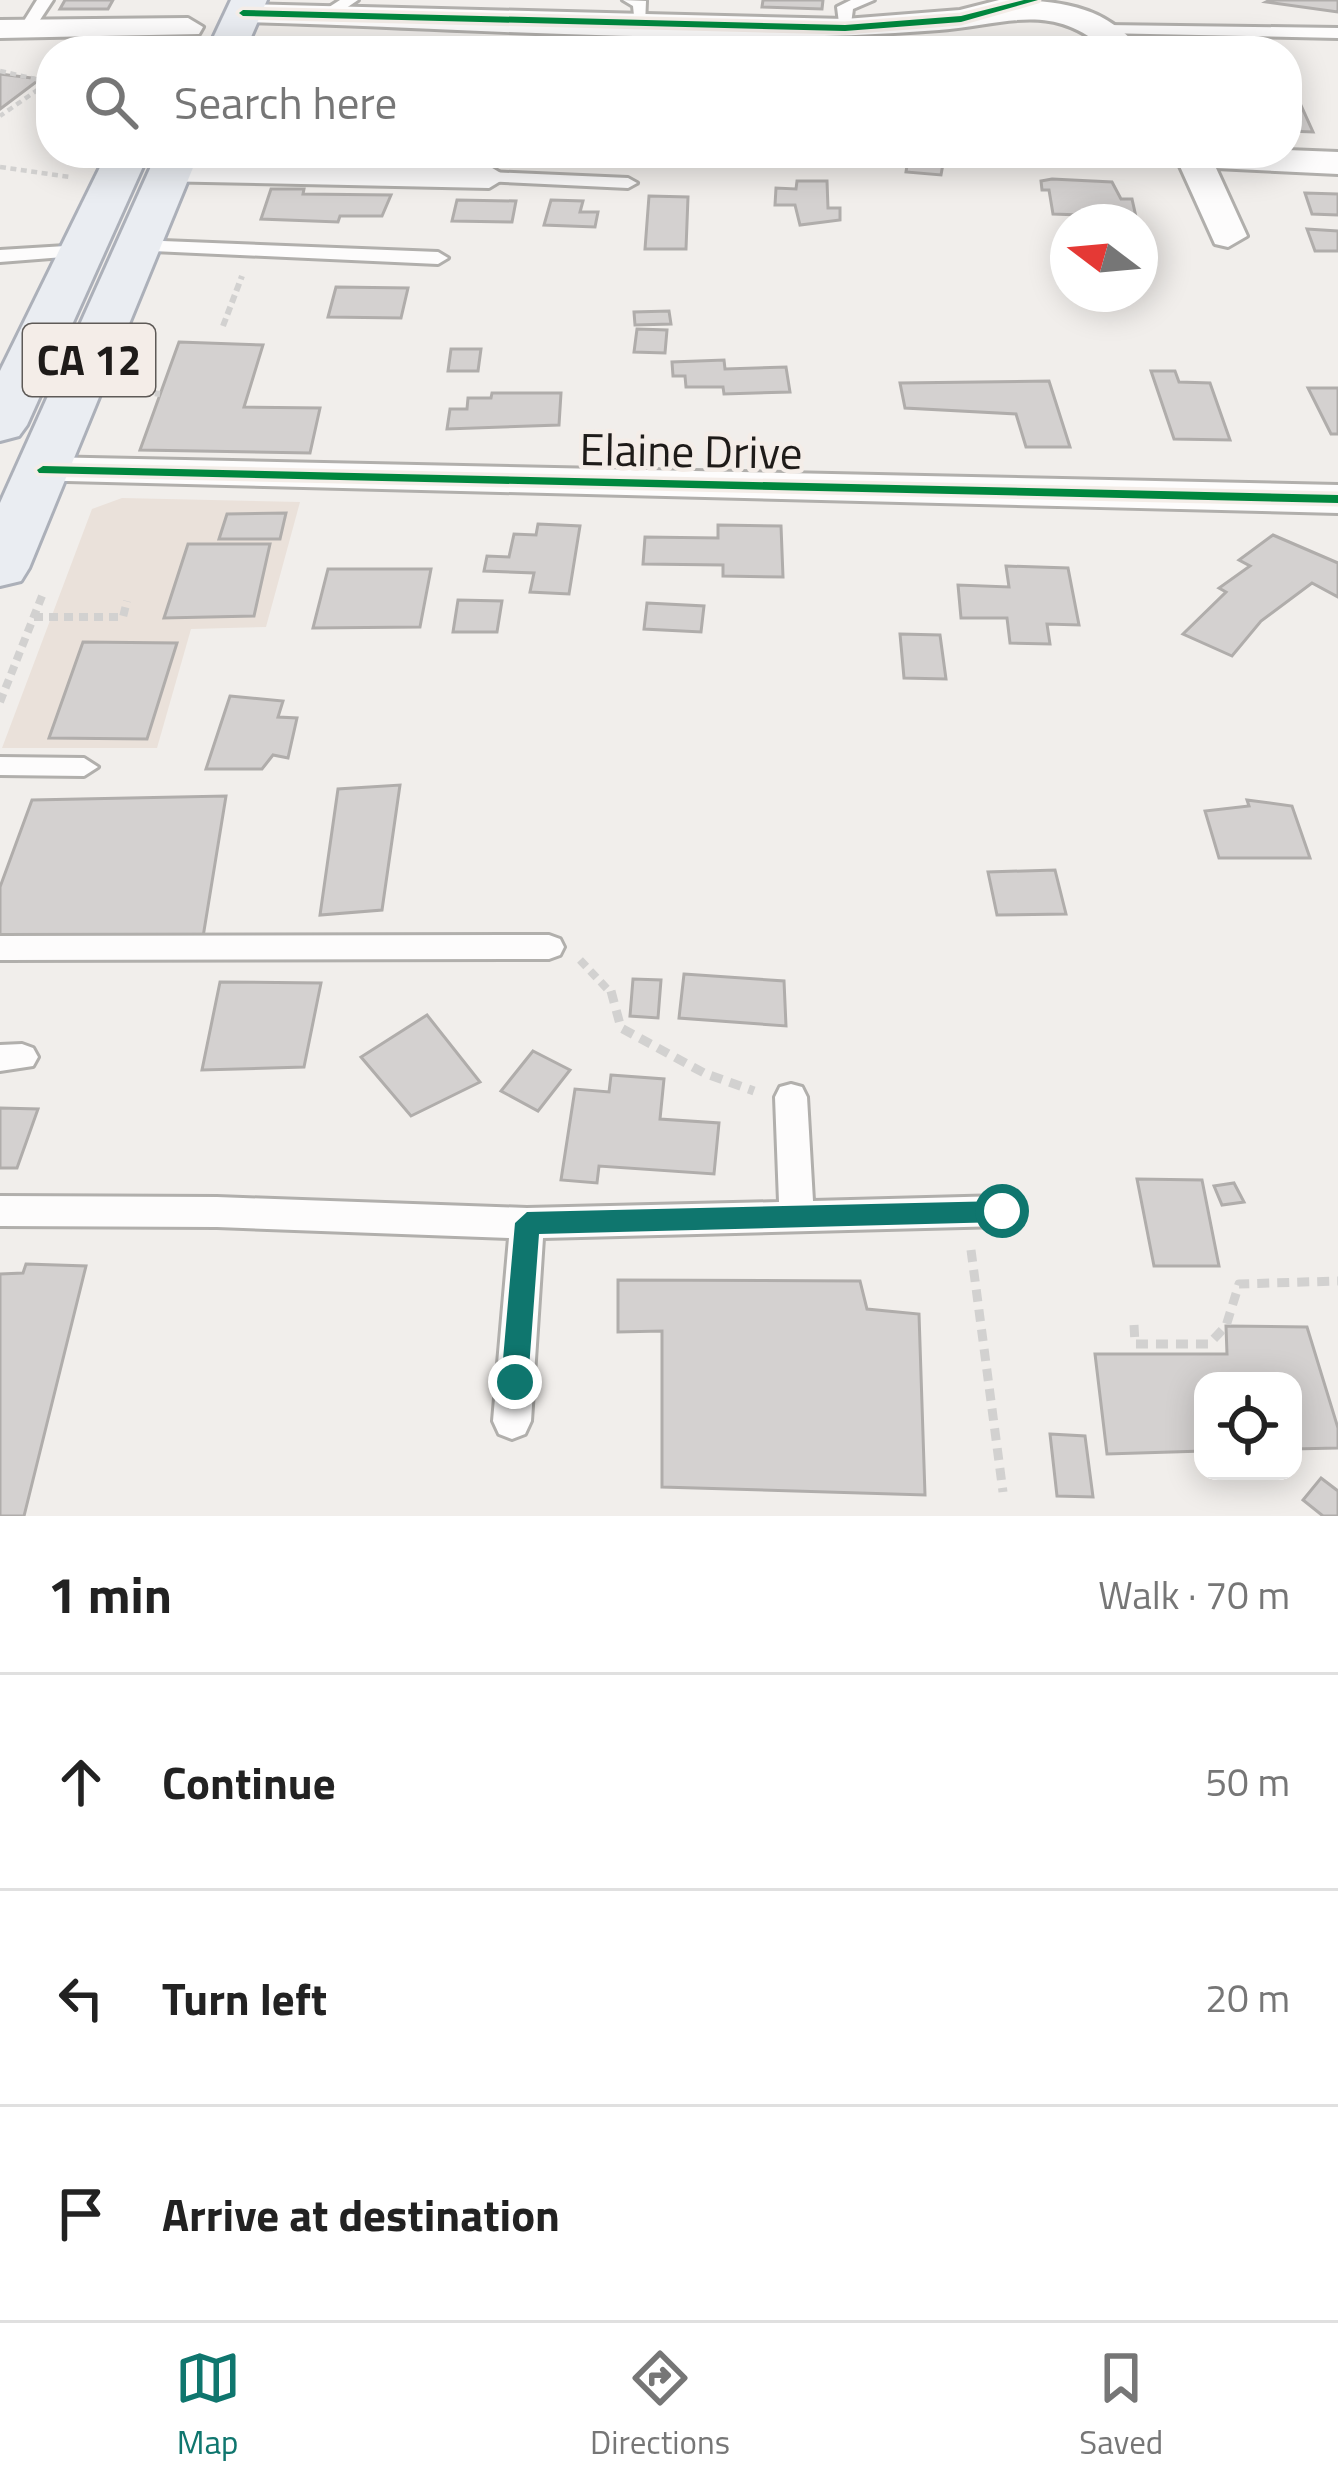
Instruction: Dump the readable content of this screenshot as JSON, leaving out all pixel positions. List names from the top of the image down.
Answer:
{
  "streets": {
    "main road": ["CA 12"],
    "street": ["Elaine Drive"]
  },
  "crossings": [
    ["CA 12", "Elaine Drive"]
  ],
  "north": "left",
  "page": {
    "search": "Search here",
    "heading": ["1 min", "Walk · 70 m"],
    "list": [
      ["Continue", "50 m"],
      ["Turn left", "20 m"],
      "Arrive at destination"
    ],
    "nav": ["Map", "Directions", "Saved"]
  }
}
